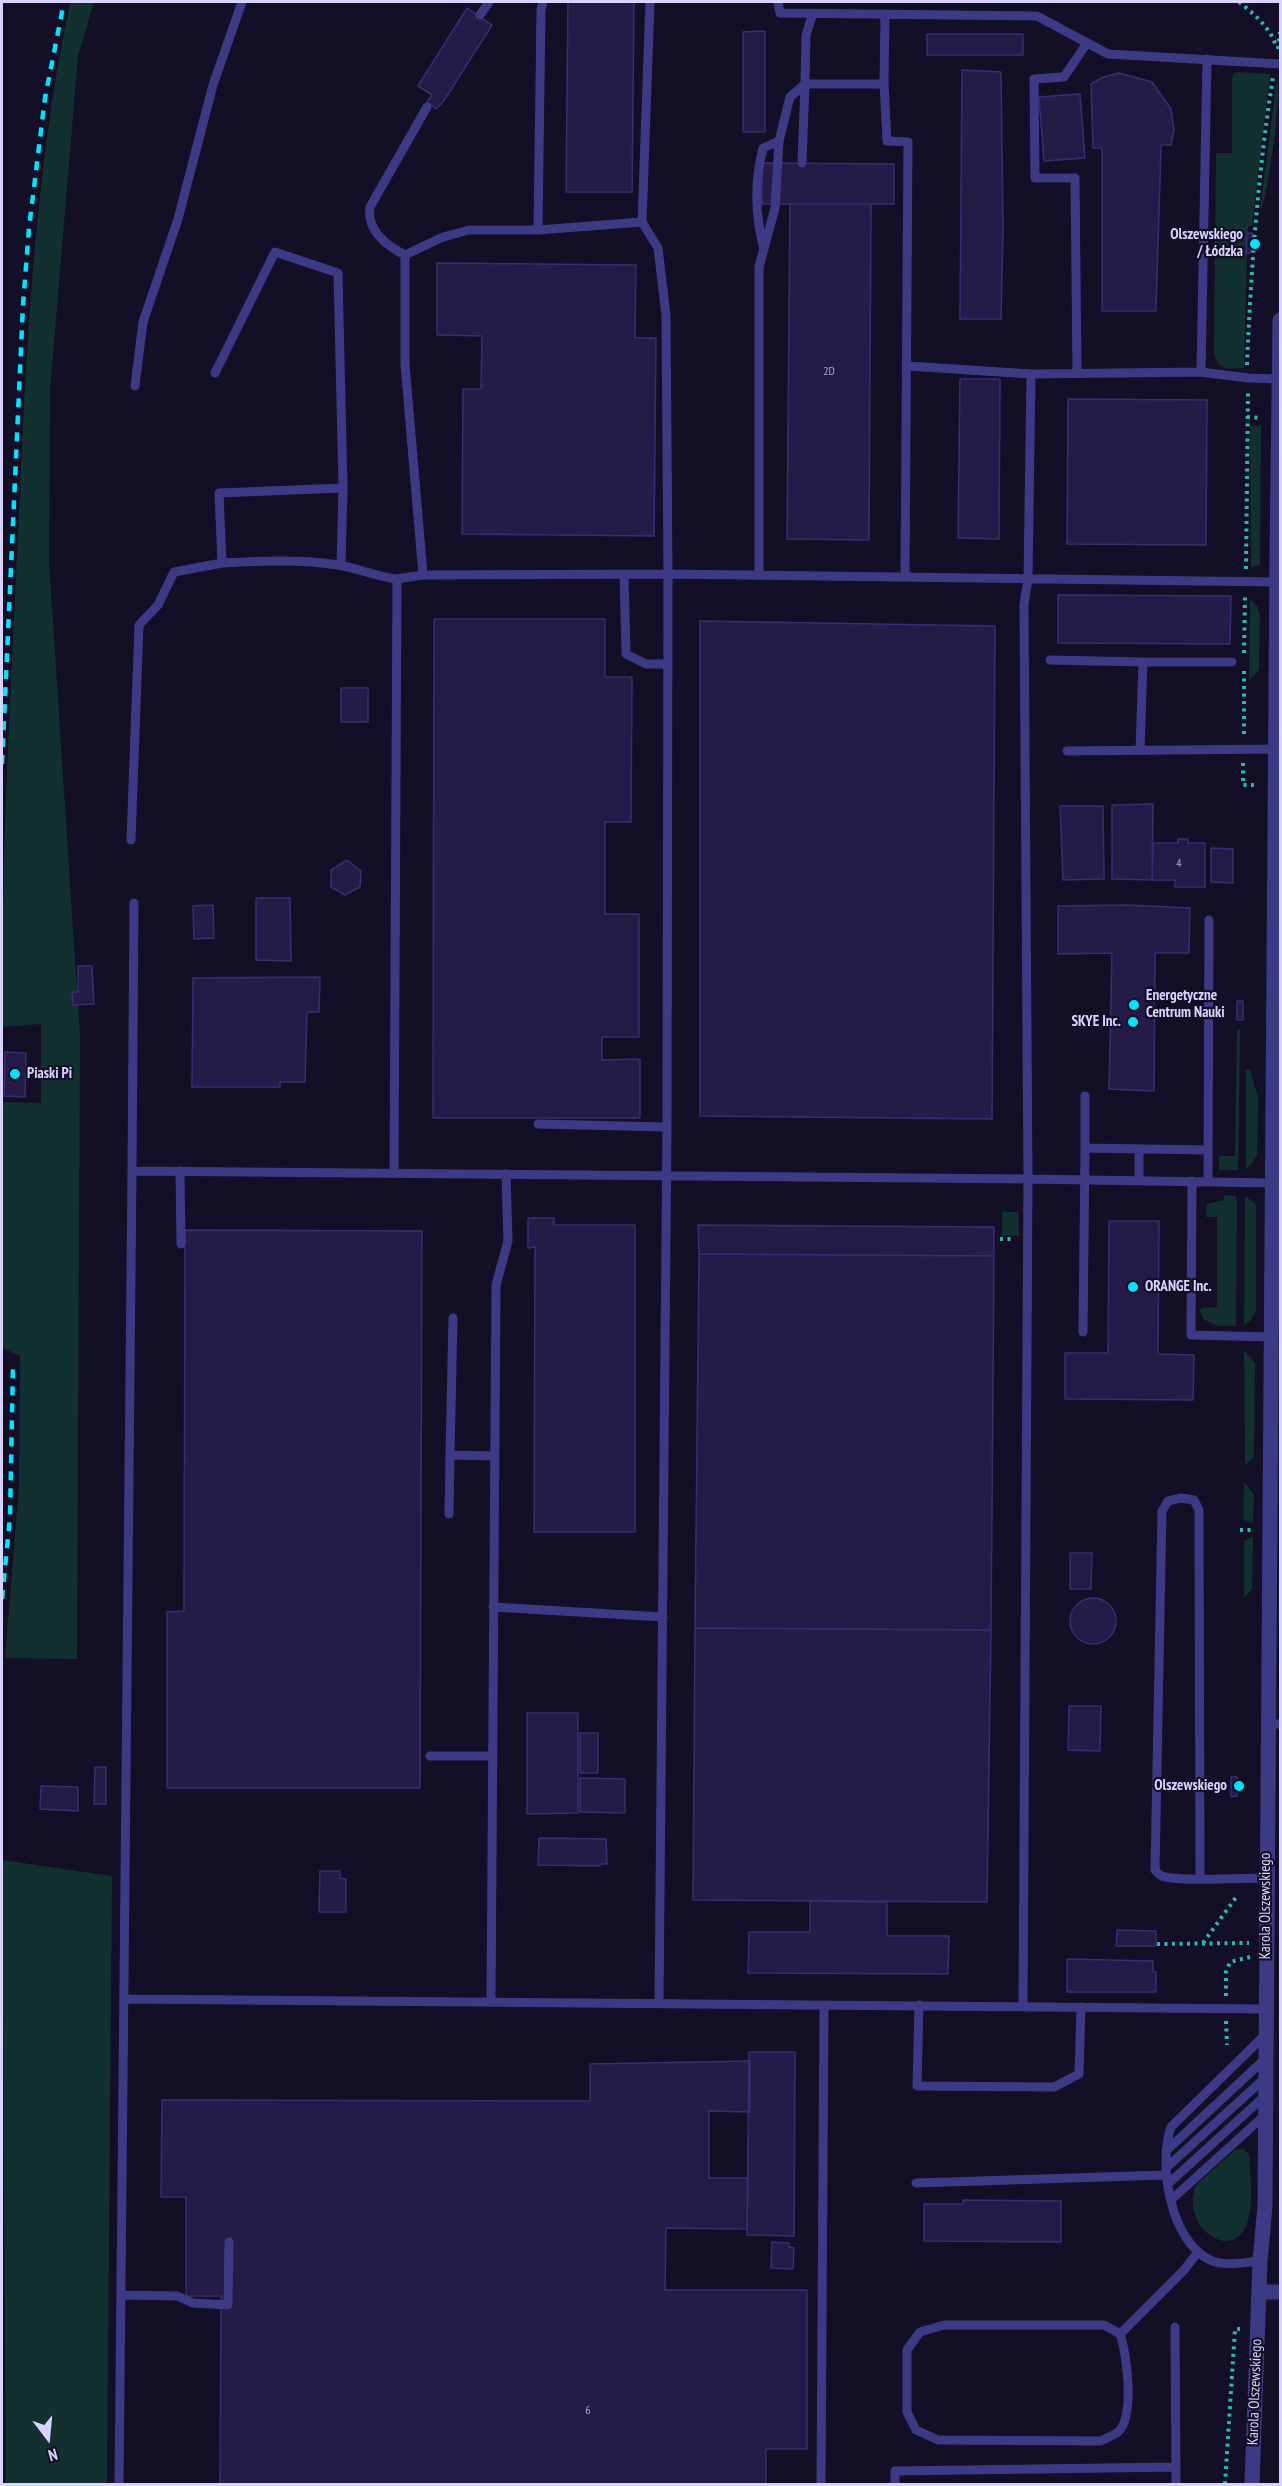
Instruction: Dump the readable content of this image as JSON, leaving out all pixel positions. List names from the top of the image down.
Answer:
{
  "streets": {
    "street": ["Karola Olszewskiego"]
  },
  "places": [
    "Olszewskiego / Łódzka",
    "Energetyczne Centrum Nauki",
    "SKYE Inc.",
    "Piaski Pi",
    "ORANGE Inc.",
    "Olszewskiego"
  ],
  "house_numbers": ["2D", "4", "6"],
  "north": "bottom"
}
